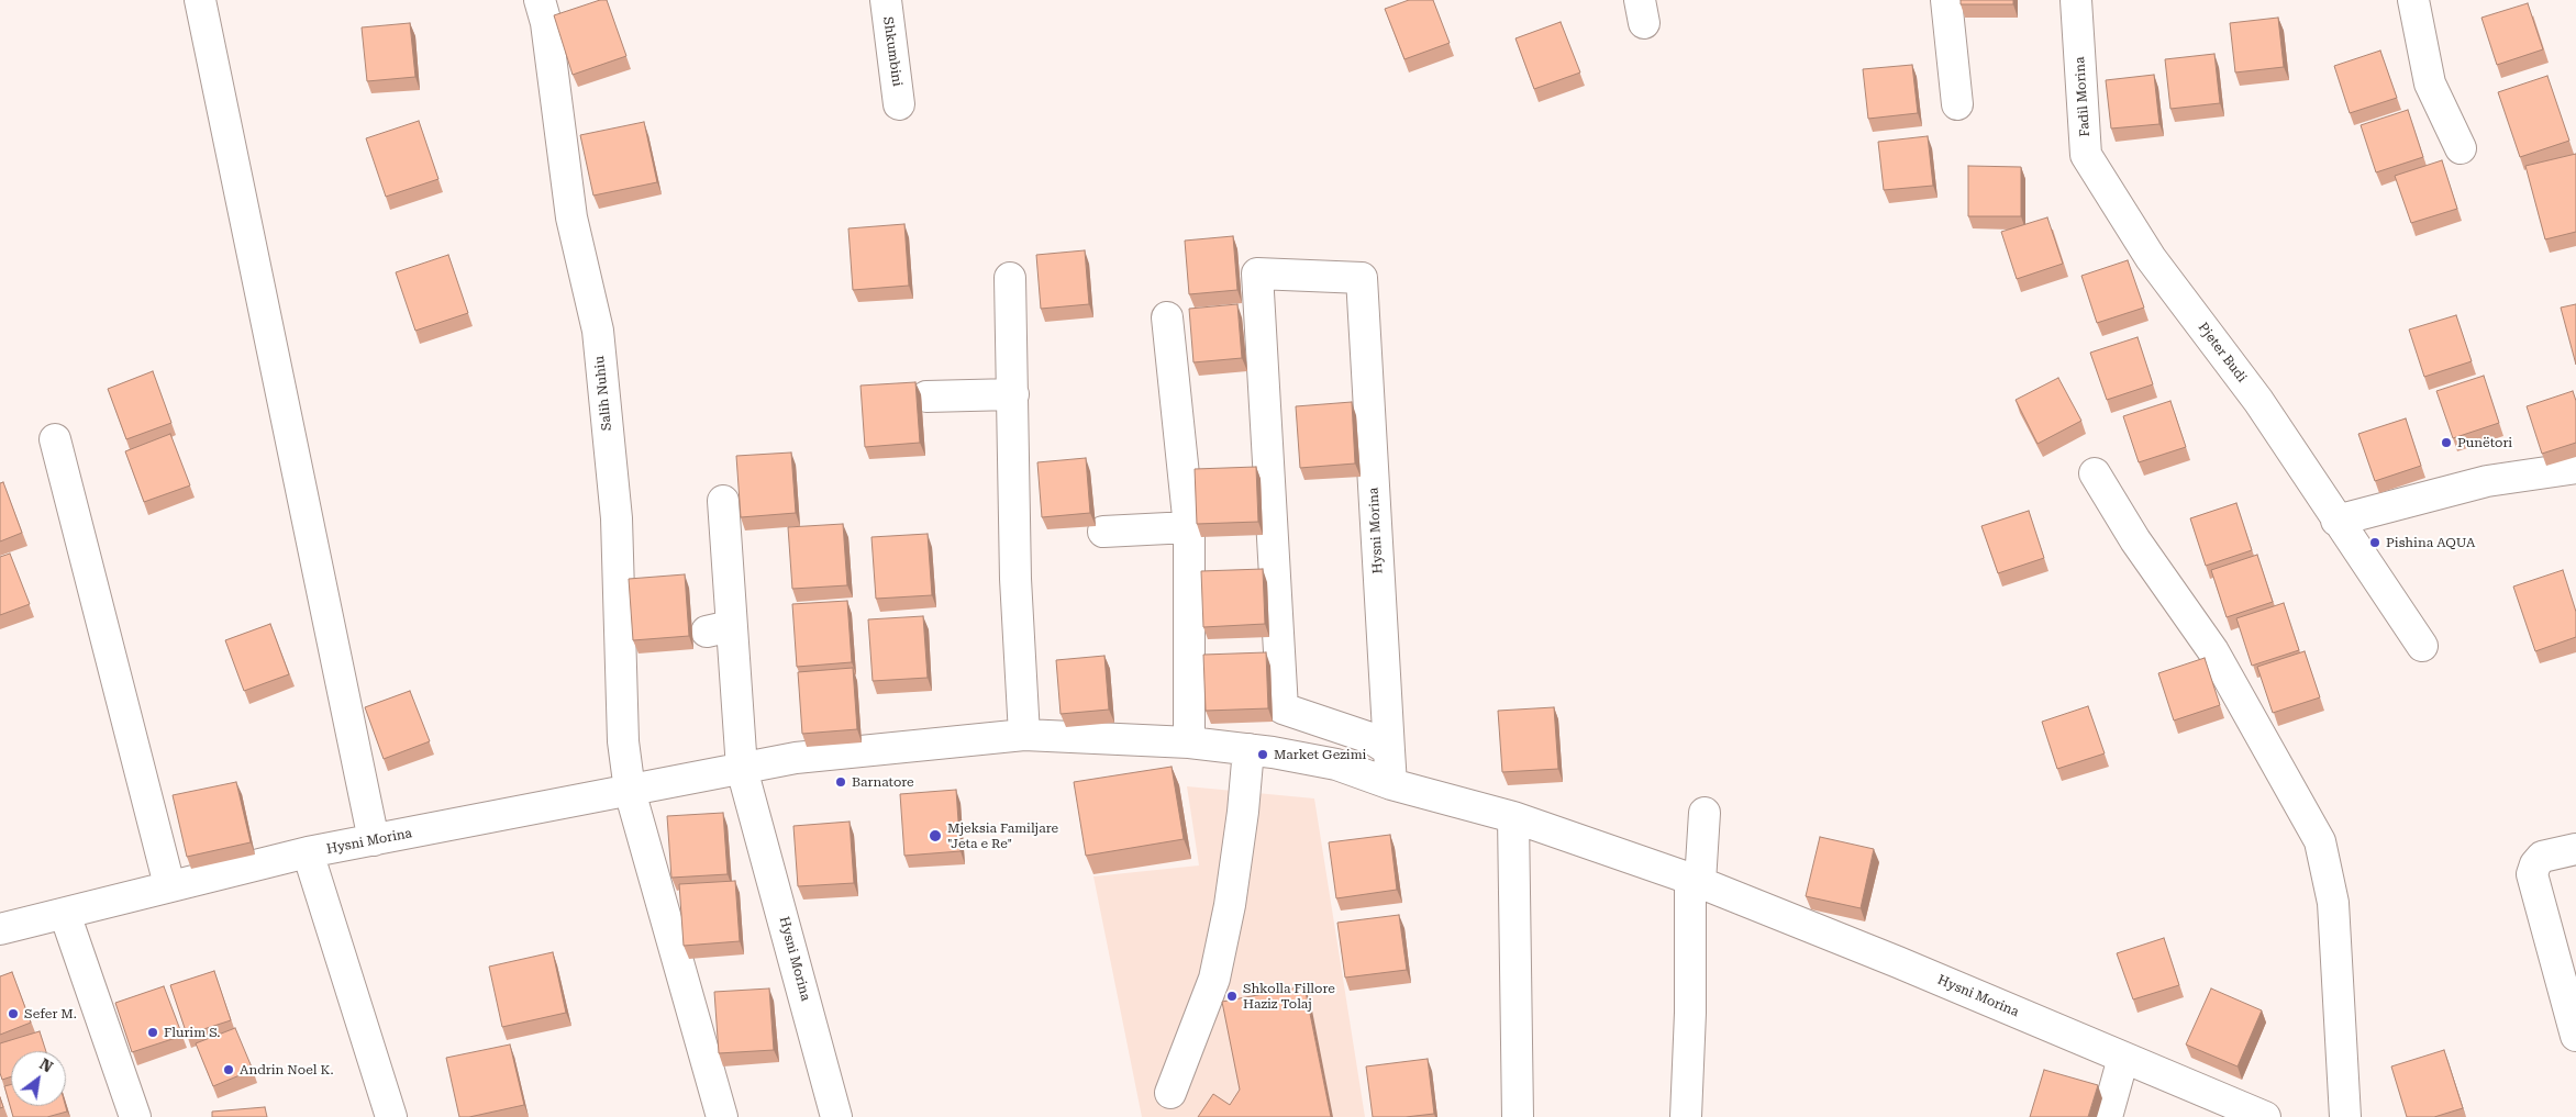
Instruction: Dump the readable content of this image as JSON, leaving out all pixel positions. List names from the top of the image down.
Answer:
{
  "streets": {
    "street": [
      "Shkumbini",
      "Fadil Morina",
      "Pjeter Budi",
      "Salih Nuhiu",
      "Hysni Morina"
    ]
  },
  "crossings": [
    ["Fadil Morina", "Pjeter Budi"],
    ["Salih Nuhiu", "Hysni Morina"]
  ],
  "places": [
    "Punëtori",
    "Pishina AQUA",
    "Market Gezimi",
    "Barnatore",
    "Mjeksia Familjare \"Jeta e Re\"",
    "Shkolla Fillore Haziz Tolaj",
    "Sefer M.",
    "Flurim S.",
    "Andrin Noel K."
  ],
  "north": "top right"
}
